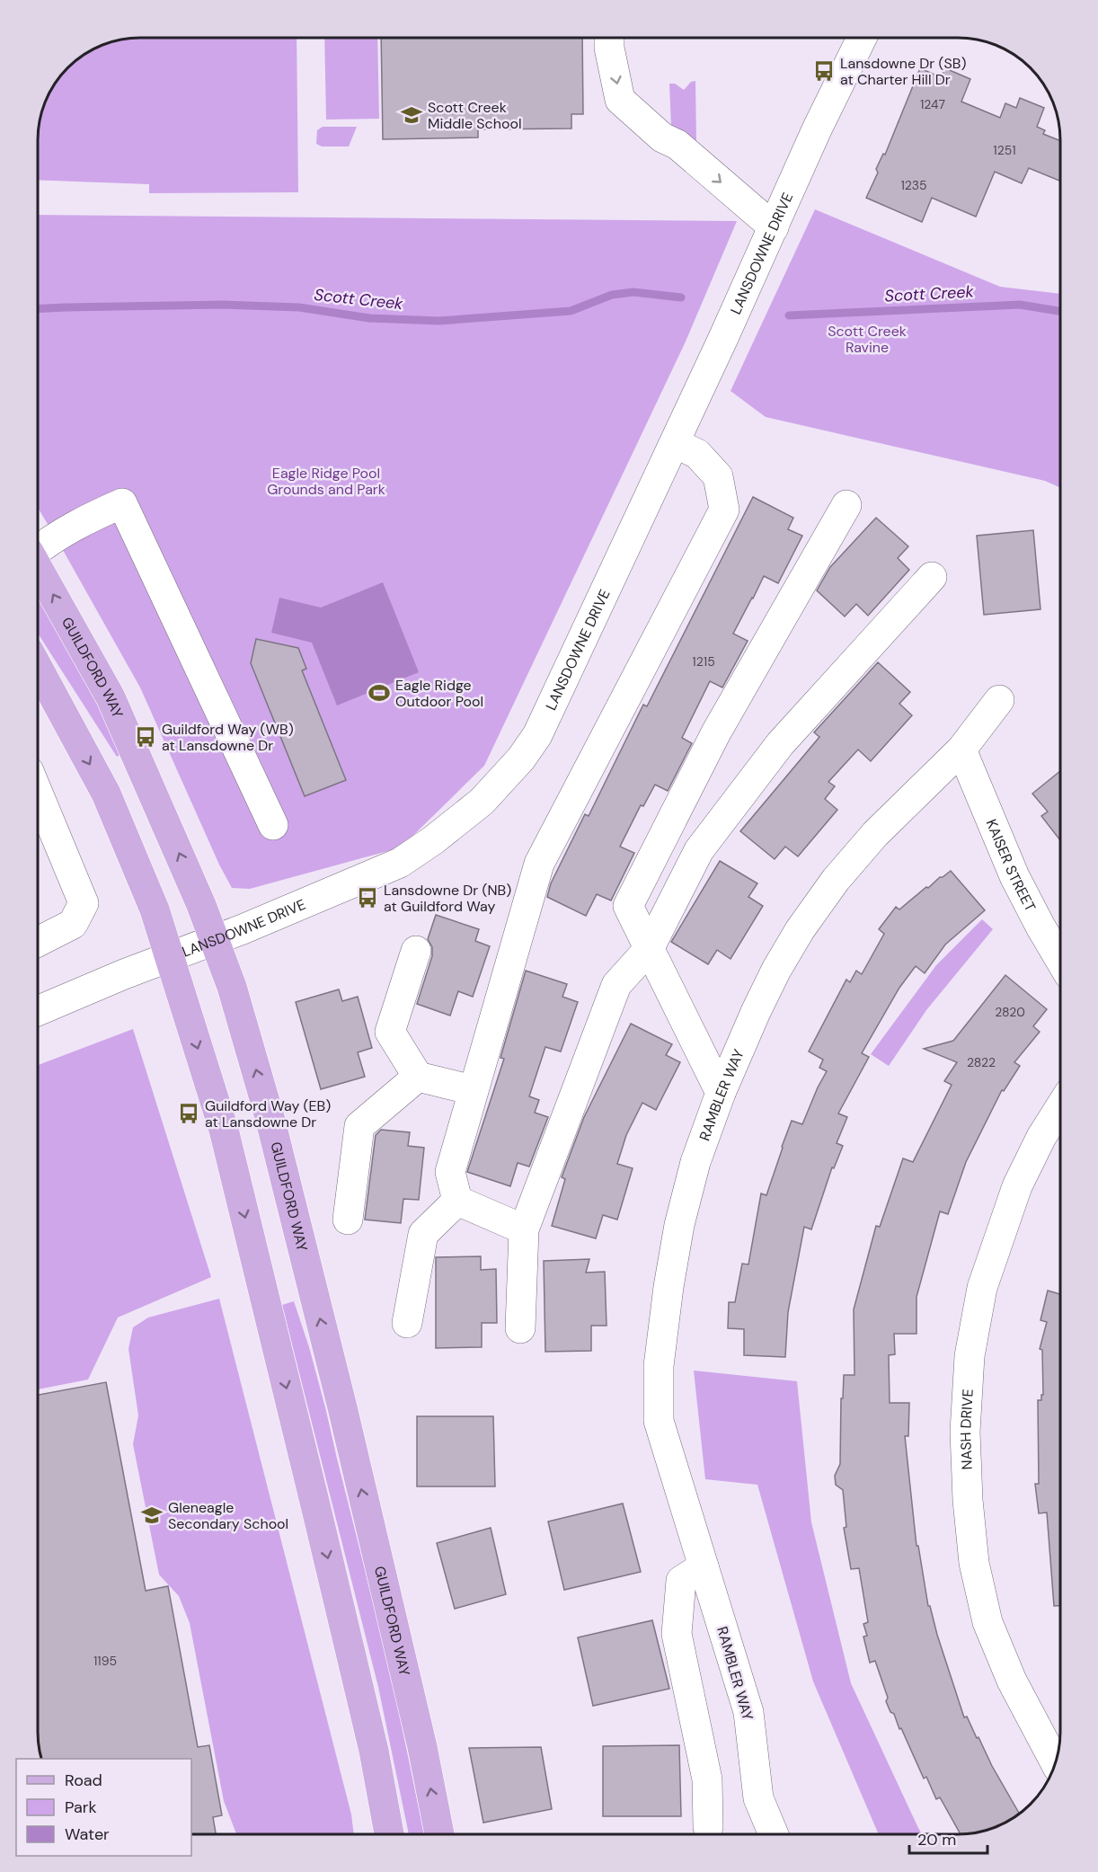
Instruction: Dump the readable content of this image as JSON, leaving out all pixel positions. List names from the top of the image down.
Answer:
{
  "streets": {
    "main road": ["GUILDFORD WAY"],
    "street": [
      "LANSDOWNE DRIVE",
      "KAISER STREET",
      "RAMBLER WAY",
      "NASH DRIVE"
    ]
  },
  "crossings": [
    ["LANSDOWNE DRIVE", "GUILDFORD WAY"],
    ["KAISER STREET", "RAMBLER WAY"]
  ],
  "water": ["Scott Creek"],
  "parks": ["Scott Creek Ravine", "Eagle Ridge Pool Grounds and Park"],
  "places": {
    "bus stop": [
      "Lansdowne Dr (SB) at Charter Hill Dr",
      "Guildford Way (WB) at Lansdowne Dr",
      "Lansdowne Dr (NB) at Guildford Way",
      "Guildford Way (EB) at Lansdowne Dr"
    ],
    "school or university": ["Scott Creek Middle School", "Gleneagle Secondary School"],
    "sports": ["Eagle Ridge Outdoor Pool"]
  },
  "house_numbers": [
    "1247",
    "1251",
    "1235",
    "1215",
    "2820",
    "2822",
    "1195"
  ],
  "legend": ["Road", "Park", "Water"],
  "scale_bar": "20 m"
}
